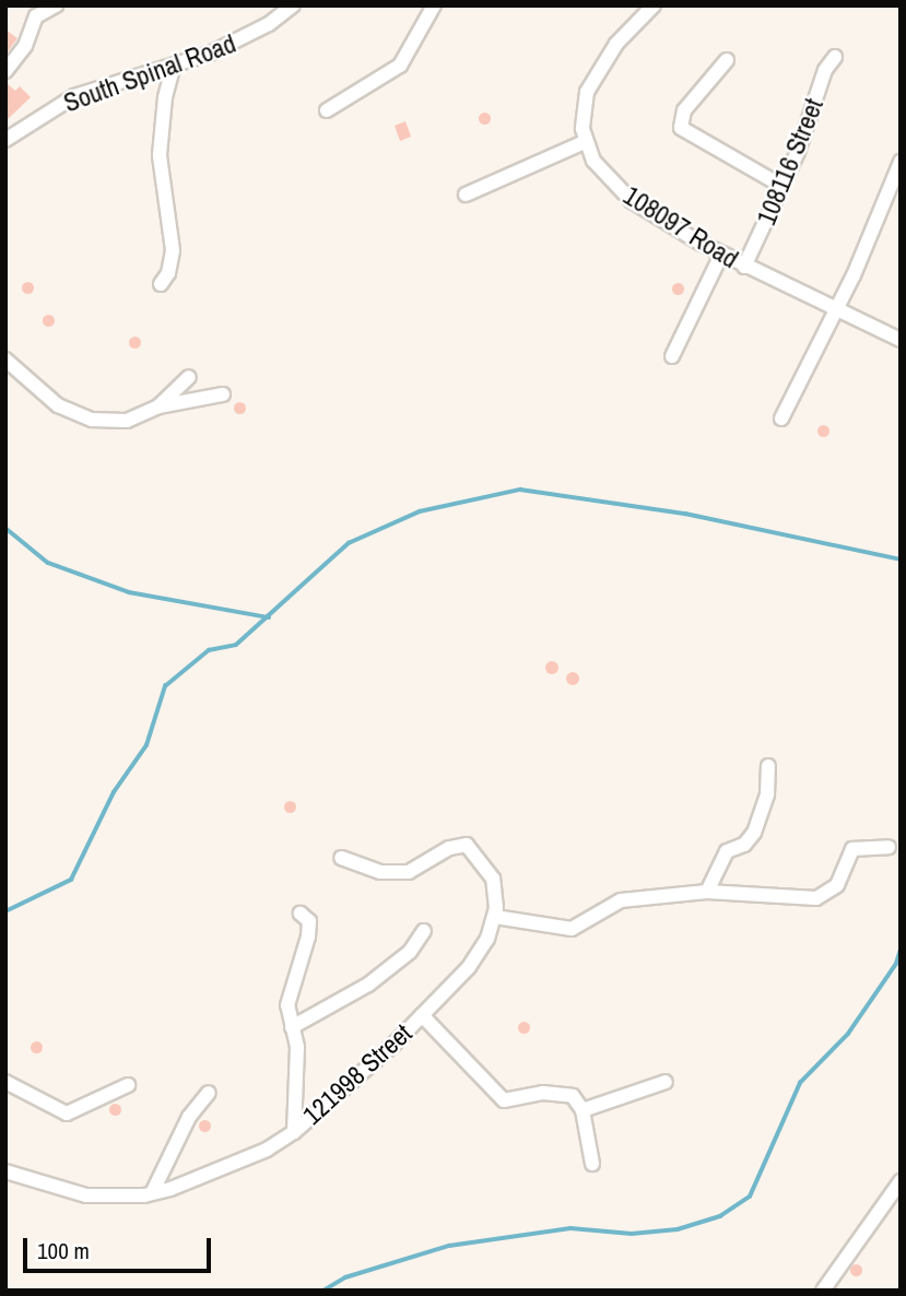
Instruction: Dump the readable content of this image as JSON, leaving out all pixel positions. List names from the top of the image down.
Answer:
{
  "streets": {
    "street": [
      "South Spinal Road",
      "108116 Street",
      "108097 Road",
      "121998 Street"
    ]
  },
  "crossings": [
    ["108116 Street", "108097 Road"]
  ],
  "scale_bar": "100 m"
}
